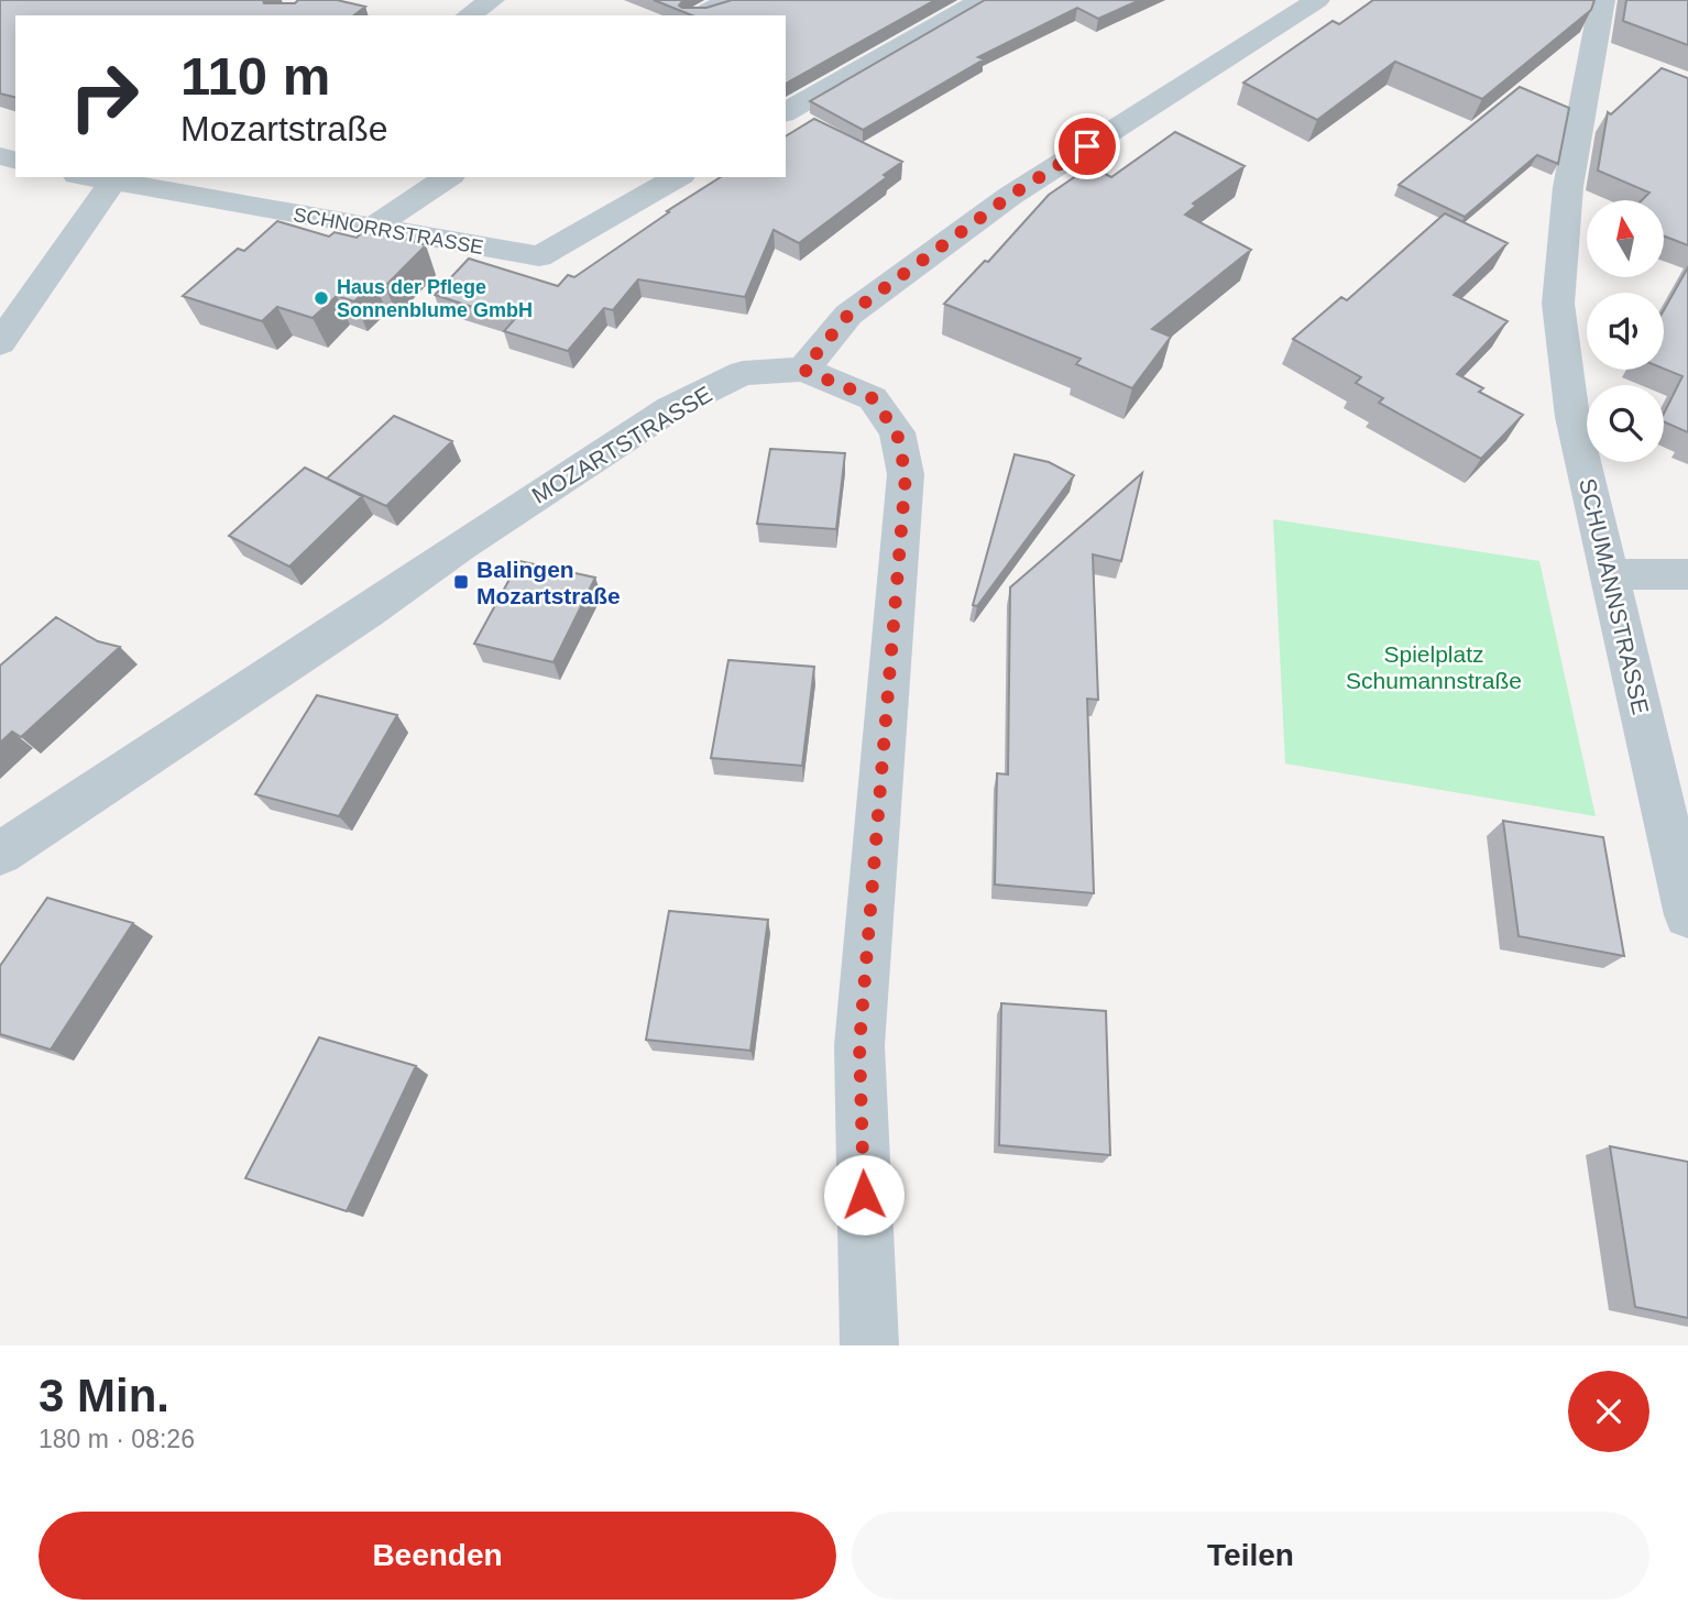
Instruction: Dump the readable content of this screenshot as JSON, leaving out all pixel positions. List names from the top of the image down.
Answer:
{
  "streets": {
    "street": ["SCHNORRSTRASSE", "MOZARTSTRASSE", "SCHUMANNSTRASSE"]
  },
  "parks": ["Spielplatz Schumannstraße"],
  "places": {
    "other": ["Haus der Pflege Sonnenblume GmbH"],
    "transit": ["Balingen Mozartstraße"]
  },
  "north": "top",
  "page": {
    "turn": ["110 m", "Mozartstraße"],
    "heading": ["3 Min.", "180 m · 08:26"],
    "buttons": ["Beenden", "Teilen"]
  }
}
